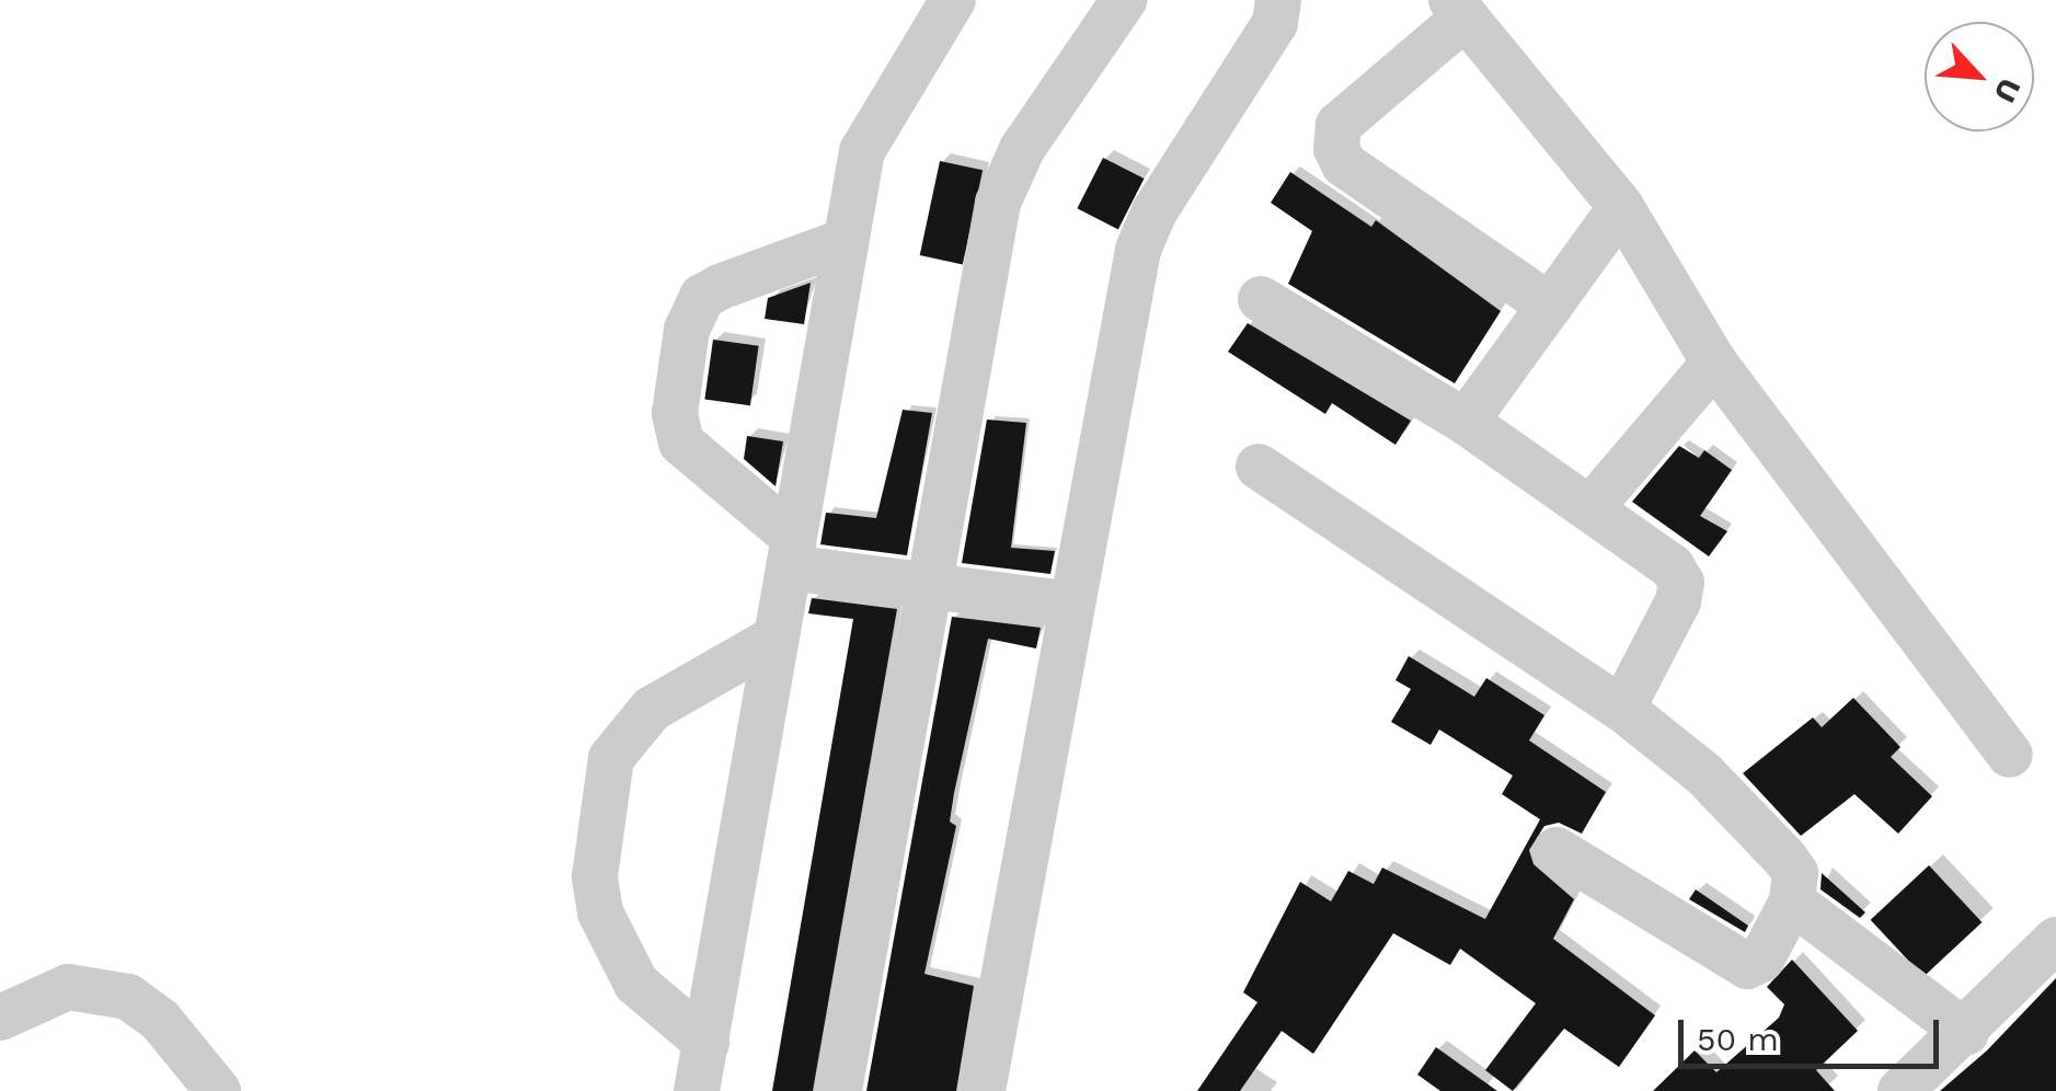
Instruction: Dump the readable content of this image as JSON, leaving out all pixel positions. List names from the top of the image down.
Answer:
{
  "scale_bar": "50 m",
  "north": "bottom right"
}
